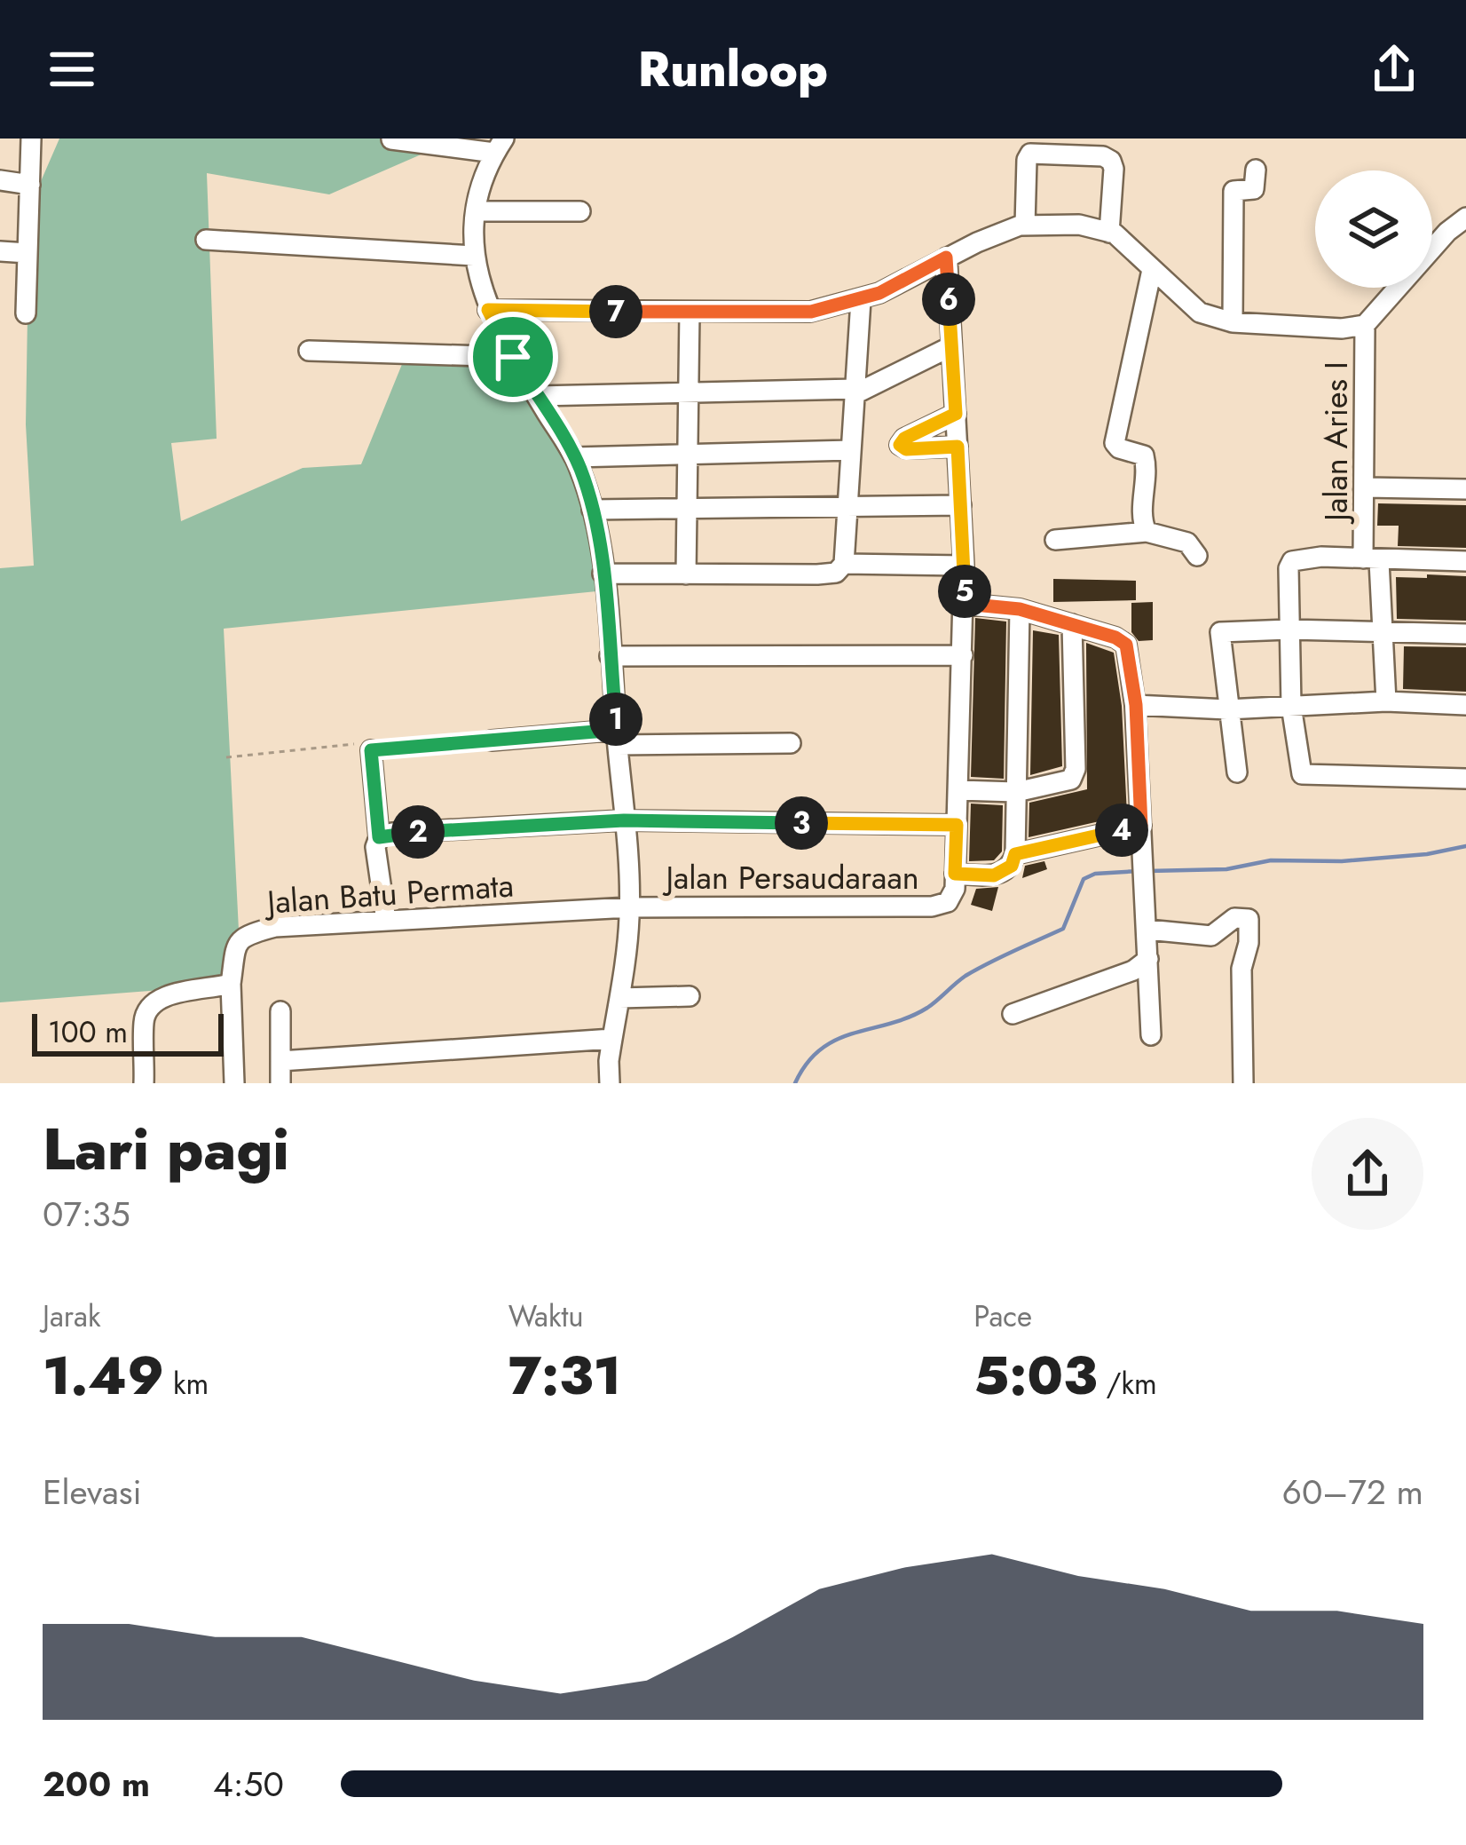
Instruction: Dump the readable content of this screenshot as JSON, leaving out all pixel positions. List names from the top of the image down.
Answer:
{
  "streets": {
    "street": ["Jalan Aries I", "Jalan Persaudaraan", "Jalan Batu Permata"]
  },
  "crossings": [
    ["Jalan Persaudaraan", "Jalan Batu Permata"]
  ],
  "scale_bar": "100 m",
  "page": {
    "header": "Runloop",
    "pins": [
      "6",
      "7",
      "5",
      "1",
      "3",
      "4",
      "2"
    ],
    "scale": "100 m",
    "heading": ["Lari pagi", "07:35"],
    "stats": [
      ["Jarak", "1.49 km"],
      ["Waktu", "7:31"],
      ["Pace", "5:03 /km"]
    ],
    "chart": ["Elevasi", "60–72 m"],
    "list": [
      {
        "name": "200 m",
        "note": "4:50"
      }
    ]
  }
}
